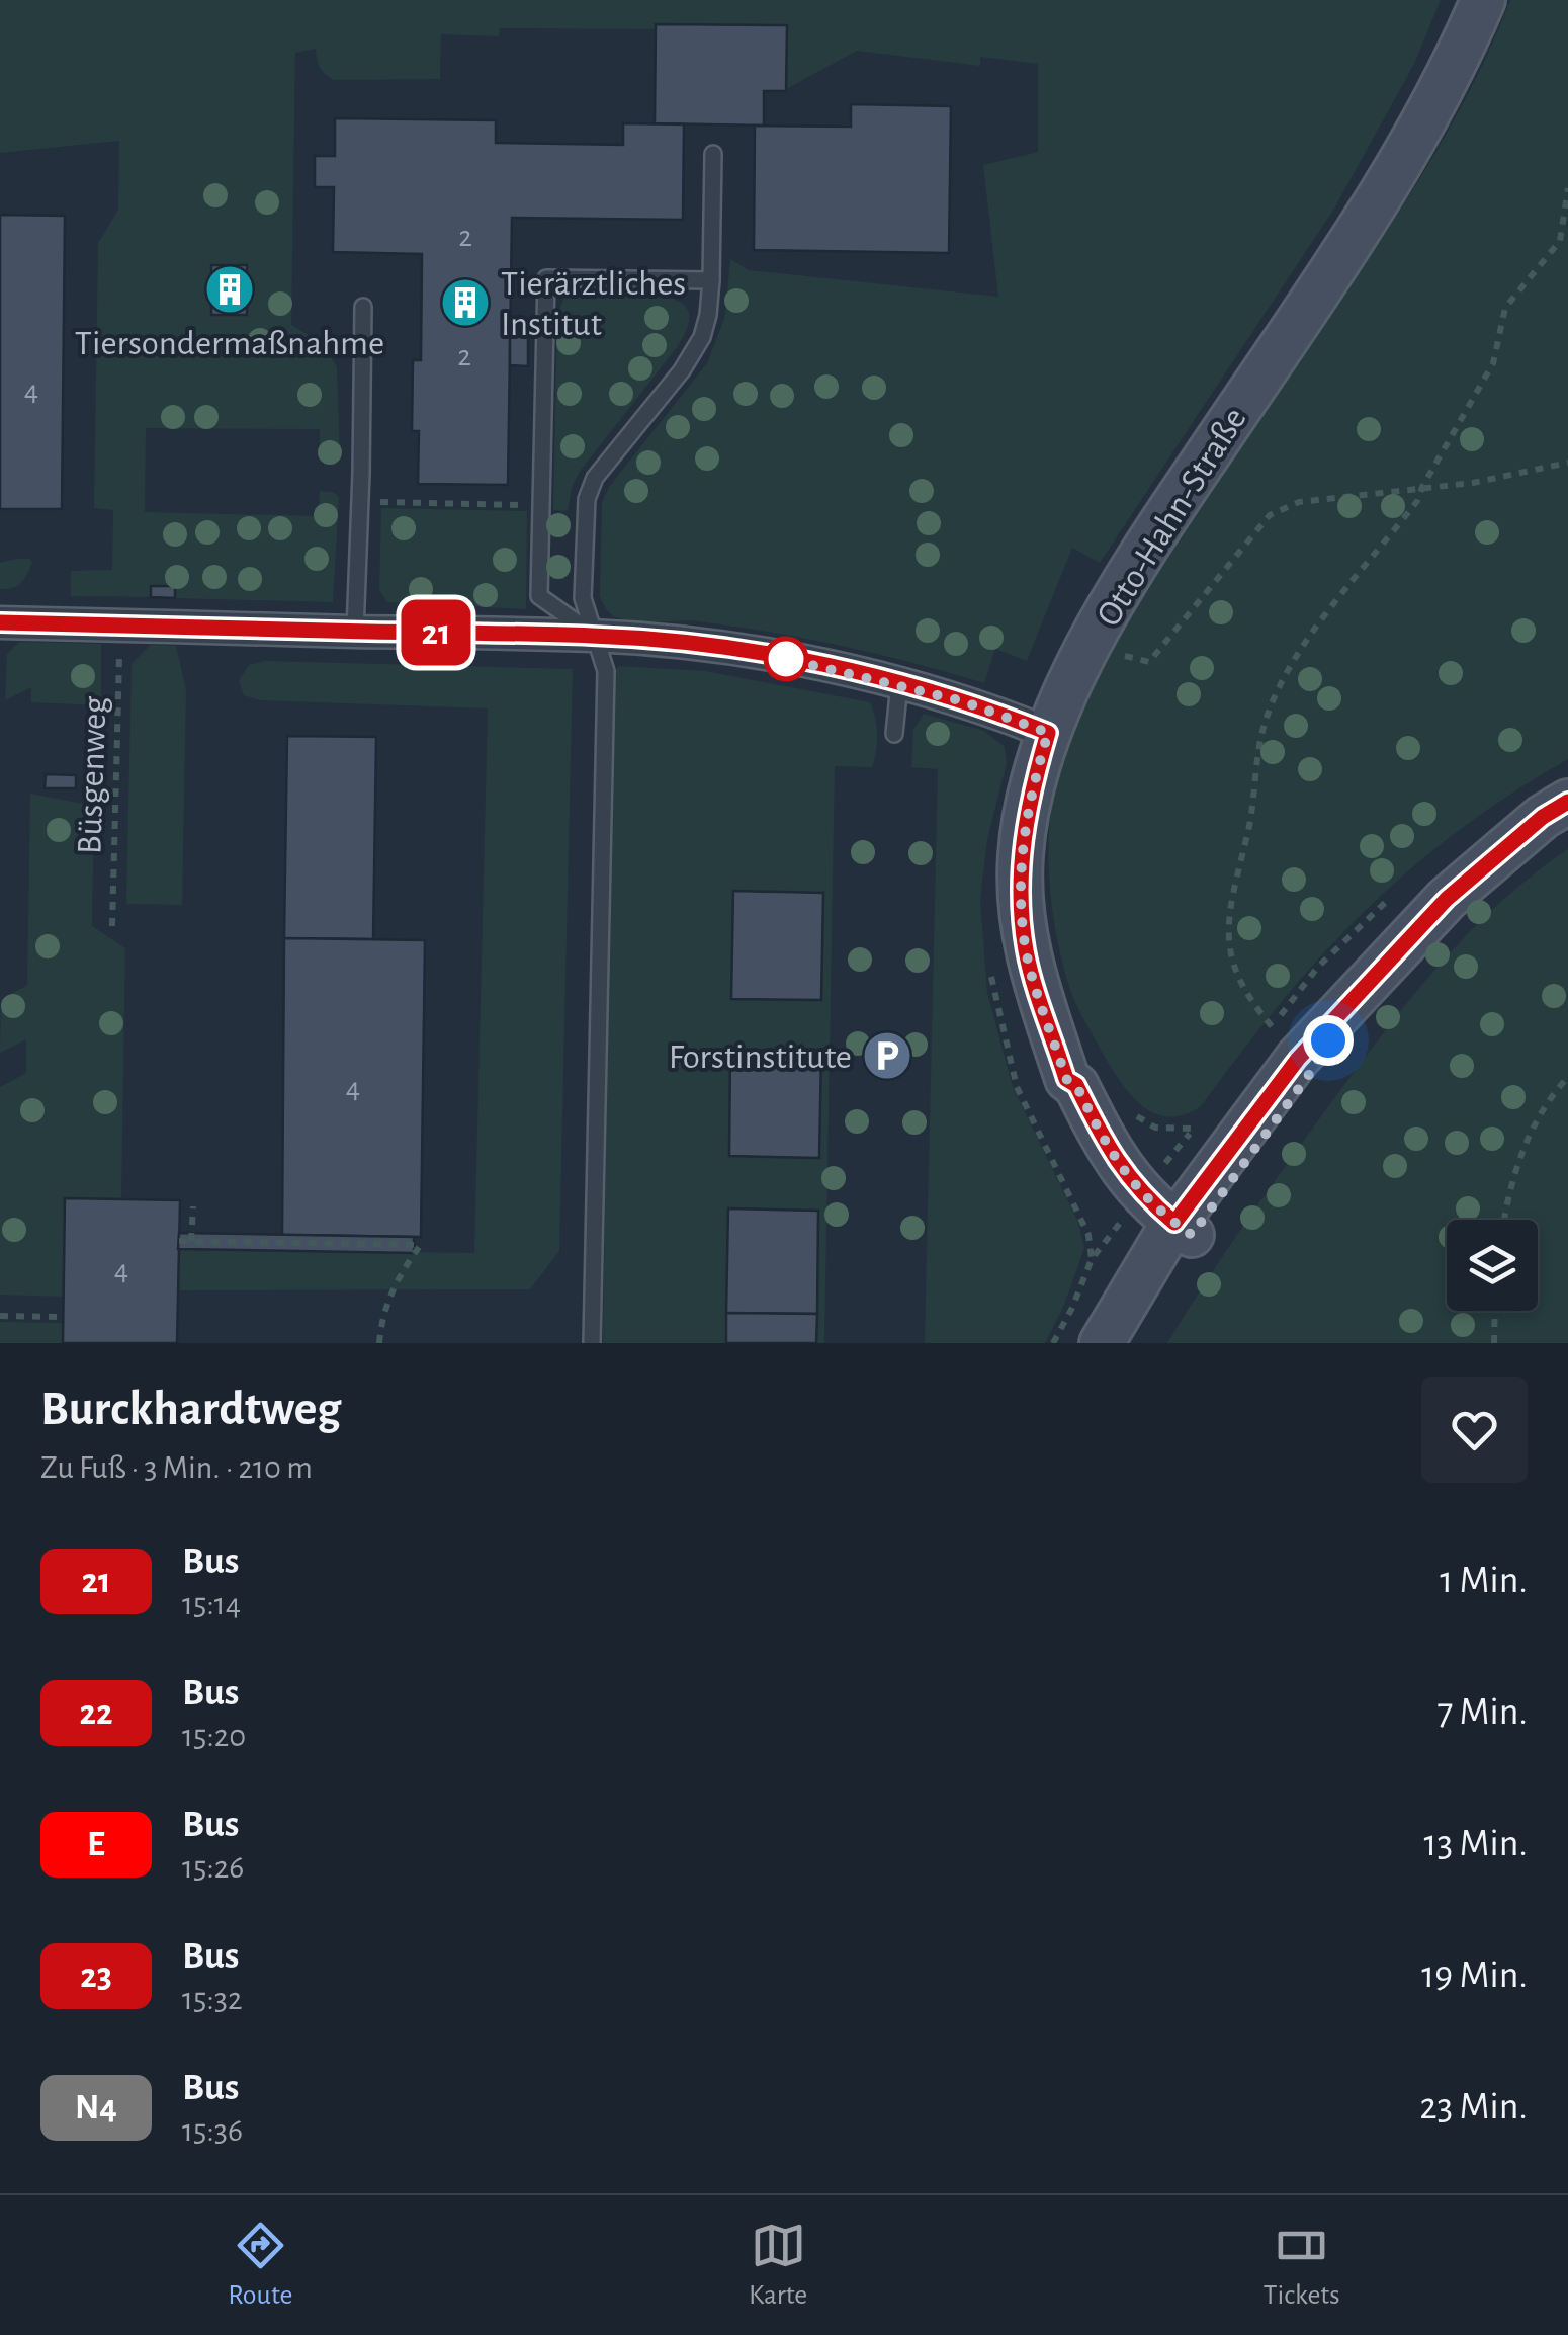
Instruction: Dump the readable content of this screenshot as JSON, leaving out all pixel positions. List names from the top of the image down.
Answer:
{
  "streets": {
    "street": ["Otto-Hahn-Straße"],
    "path": ["Büsgenweg"]
  },
  "places": {
    "building": ["Tiersondermaßnahme", "Tierärztliches Institut"],
    "parking": ["Forstinstitute"]
  },
  "lines": ["bus line 21"],
  "house_numbers": [
    "2",
    "2",
    "4",
    "4",
    "4"
  ],
  "page": {
    "on_map": "21",
    "heading": ["Burckhardtweg", "Zu Fuß · 3 Min. · 210 m"],
    "list": [
      {
        "mark": "21",
        "name": "Bus",
        "note": "15:14",
        "value": "1 Min."
      },
      {
        "mark": "22",
        "name": "Bus",
        "note": "15:20",
        "value": "7 Min."
      },
      {
        "mark": "E",
        "name": "Bus",
        "note": "15:26",
        "value": "13 Min."
      },
      {
        "mark": "23",
        "name": "Bus",
        "note": "15:32",
        "value": "19 Min."
      },
      {
        "mark": "N4",
        "name": "Bus",
        "note": "15:36",
        "value": "23 Min."
      }
    ],
    "tabs": ["Route", "Karte", "Tickets"]
  }
}
